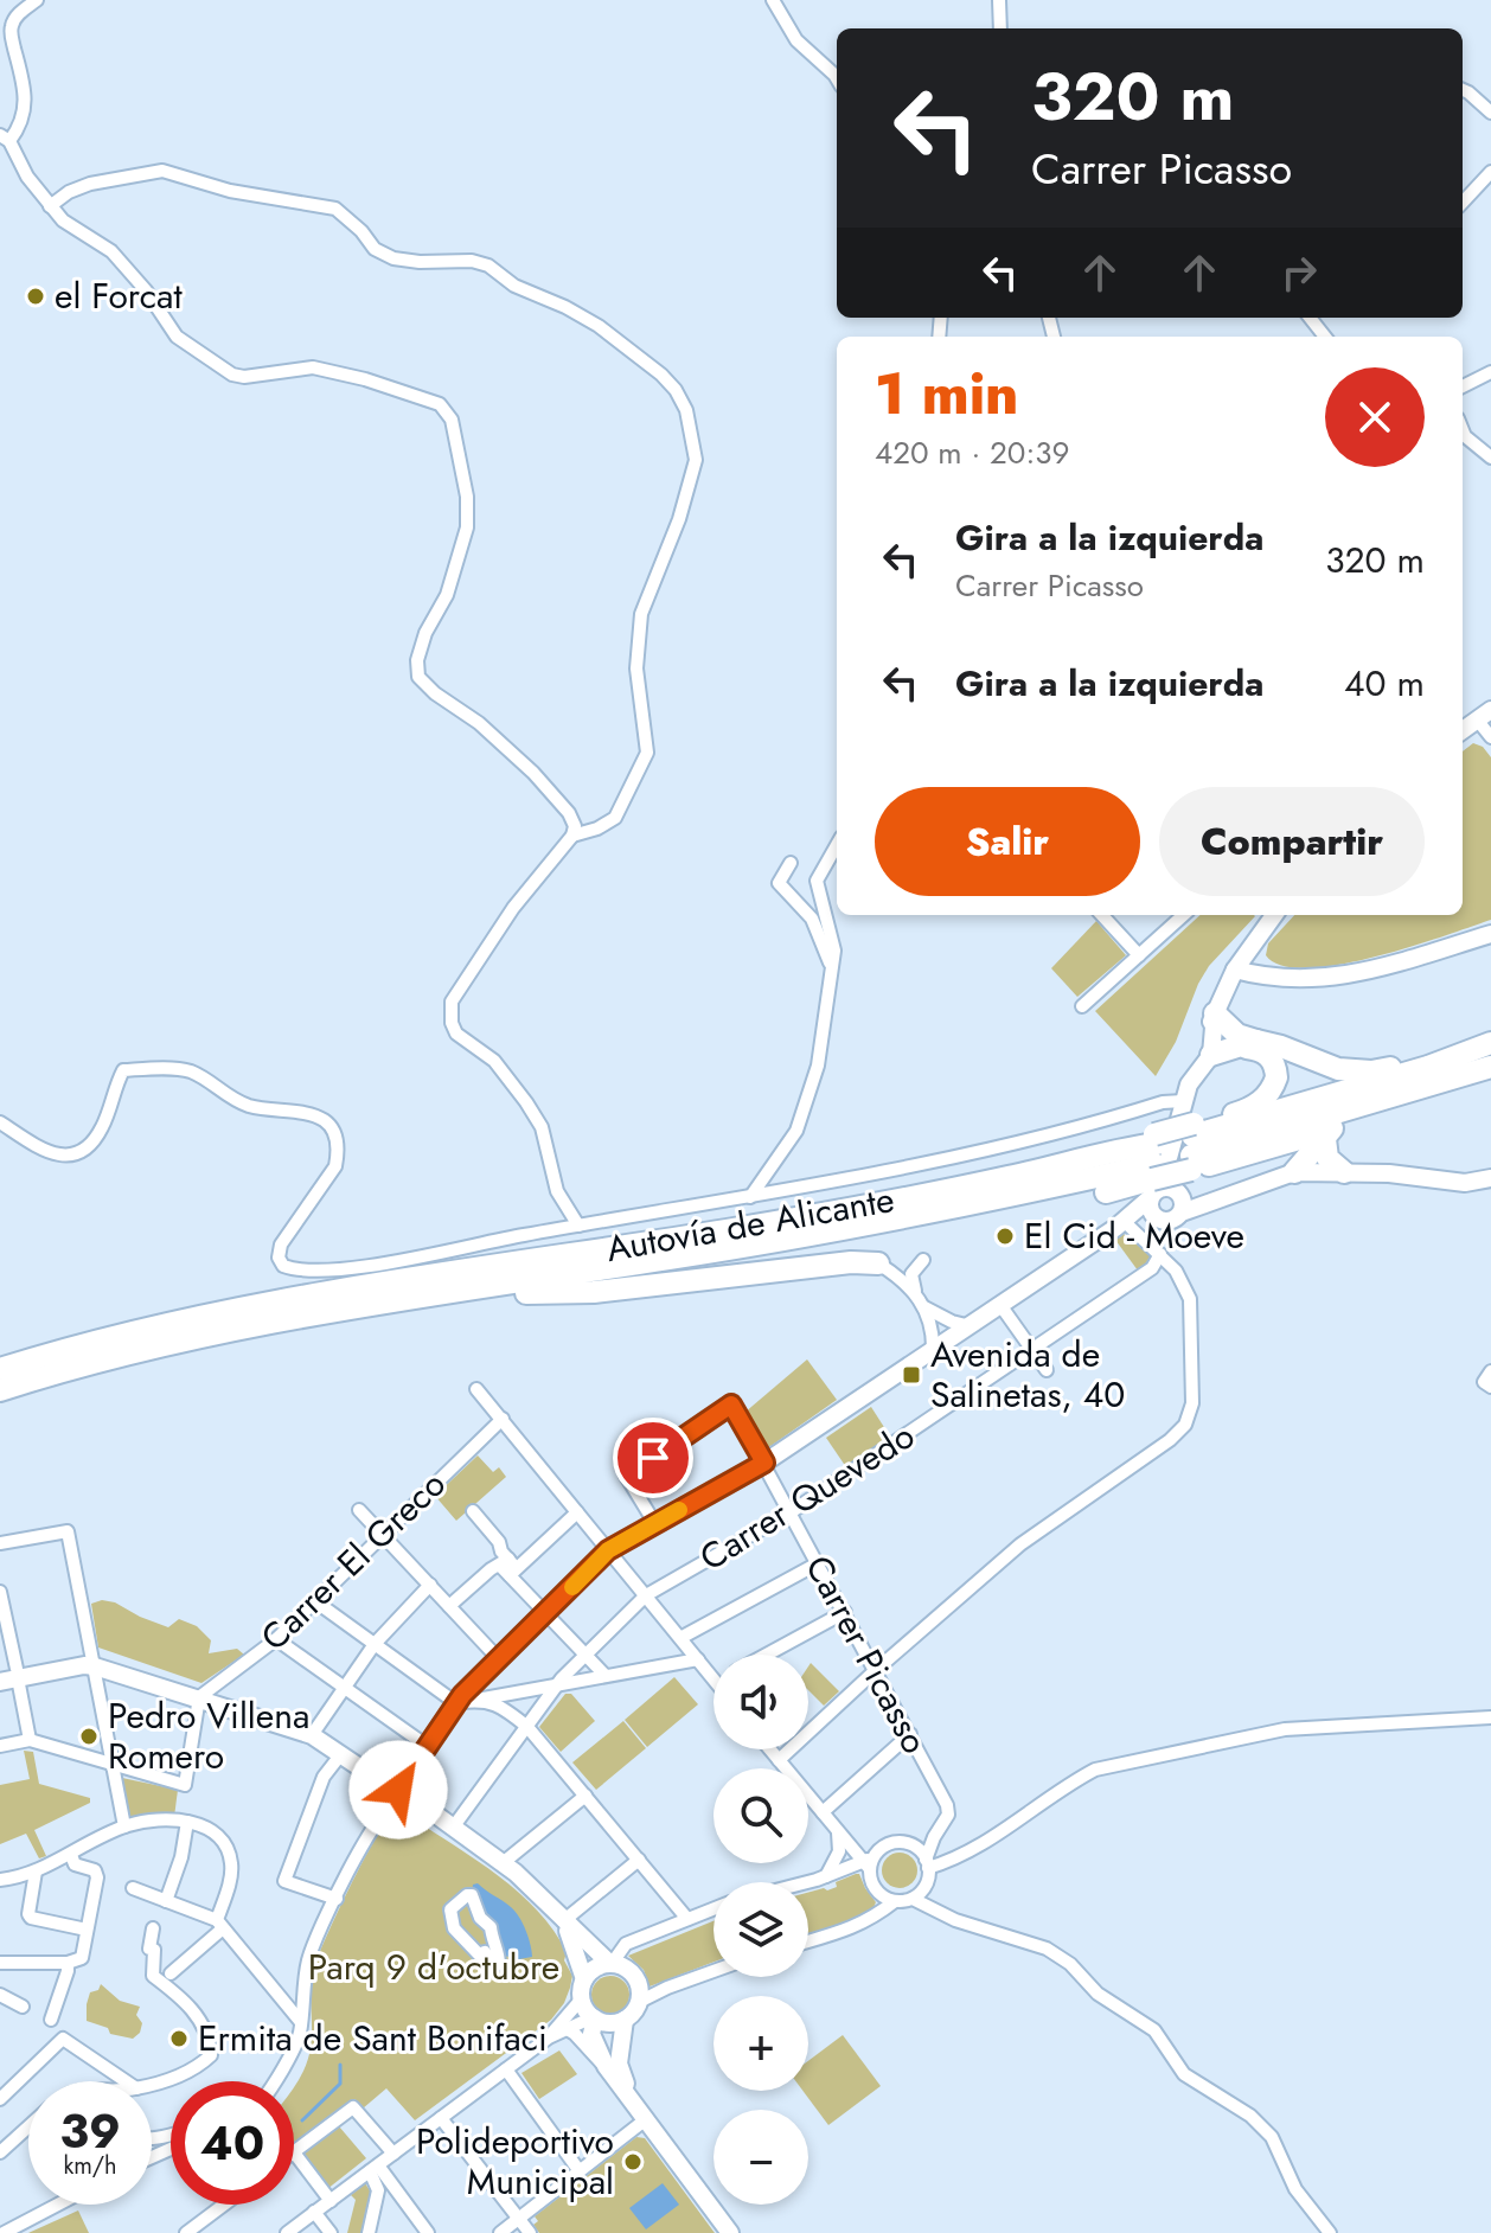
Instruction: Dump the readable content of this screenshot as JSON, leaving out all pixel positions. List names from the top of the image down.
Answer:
{
  "streets": {
    "highway": ["Autovía de Alicante"],
    "street": ["Carrer Quevedo", "Carrer El Greco", "Carrer Picasso"]
  },
  "crossings": [
    ["Carrer Quevedo", "Carrer Picasso"]
  ],
  "parks": ["Parq 9 d'octubre"],
  "places": {
    "other": [
      "el Forcat",
      "El Cid - Moeve",
      "Pedro Villena Romero",
      "Ermita de Sant Bonifaci",
      "Polideportivo Municipal"
    ],
    "transit": ["Avenida de Salinetas, 40"]
  },
  "page": {
    "turn": ["320 m", "Carrer Picasso"],
    "heading": ["1 min", "420 m · 20:39"],
    "list": [
      {
        "name": "Gira a la izquierda",
        "note": "Carrer Picasso",
        "value": "320 m"
      },
      {
        "name": "Gira a la izquierda",
        "value": "40 m"
      }
    ],
    "buttons": ["Salir", "Compartir"],
    "map_buttons": ["+", "−"],
    "speed": "39 km/h",
    "limit": "40"
  }
}
